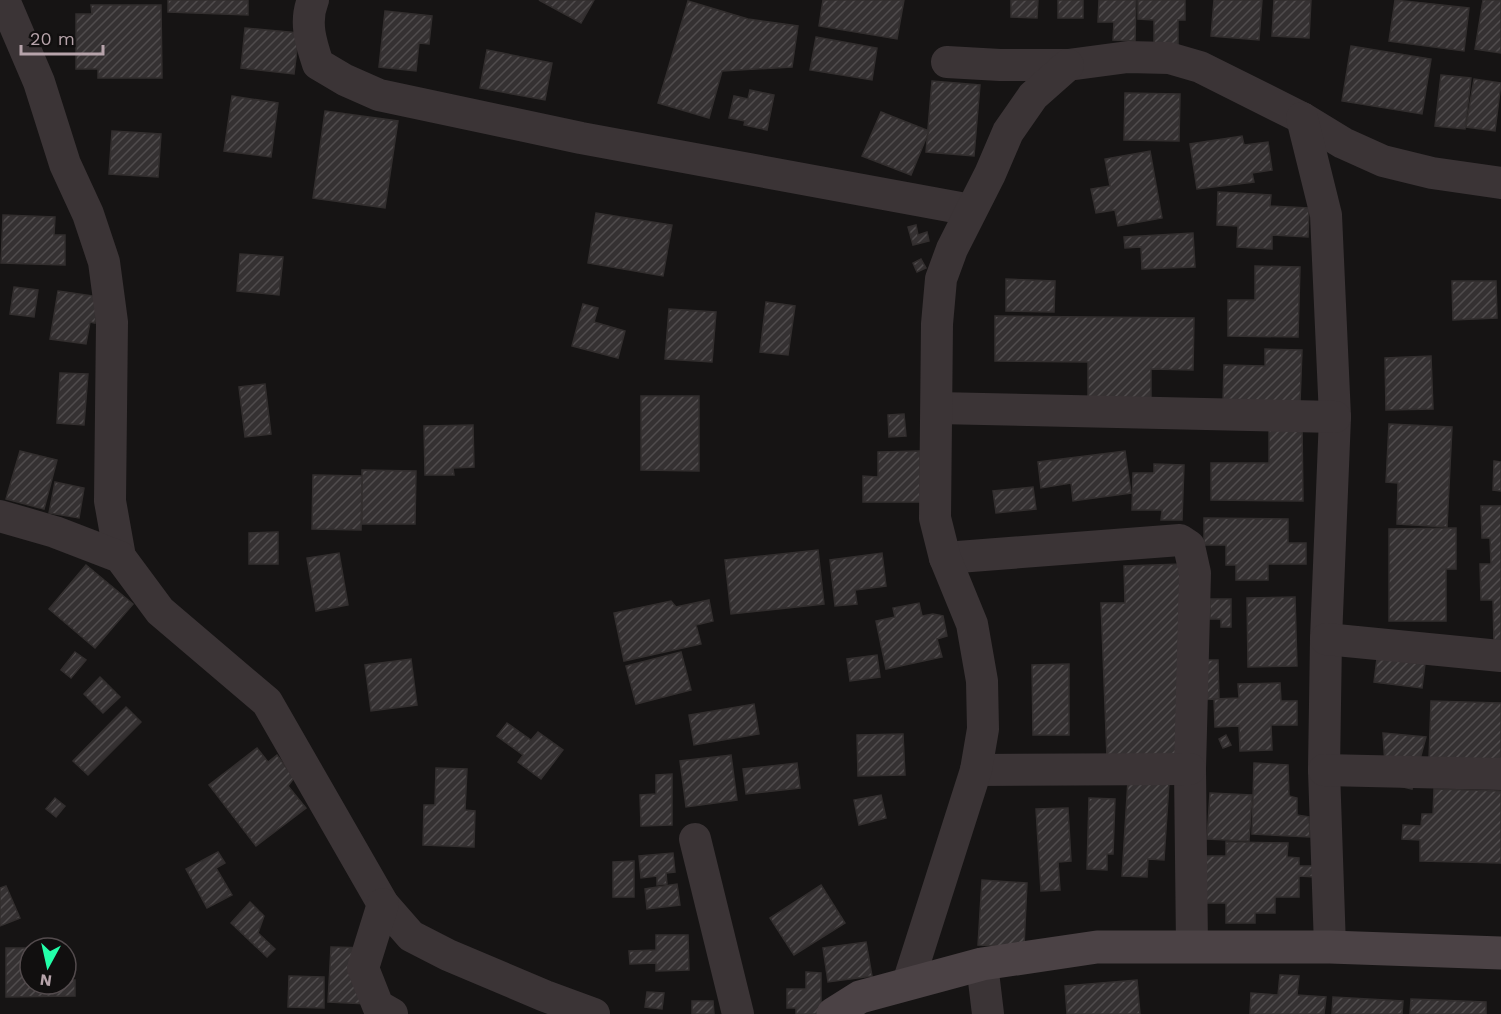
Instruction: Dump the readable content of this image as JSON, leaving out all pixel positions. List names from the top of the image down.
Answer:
{
  "scale_bar": "20 m",
  "north": "bottom"
}
